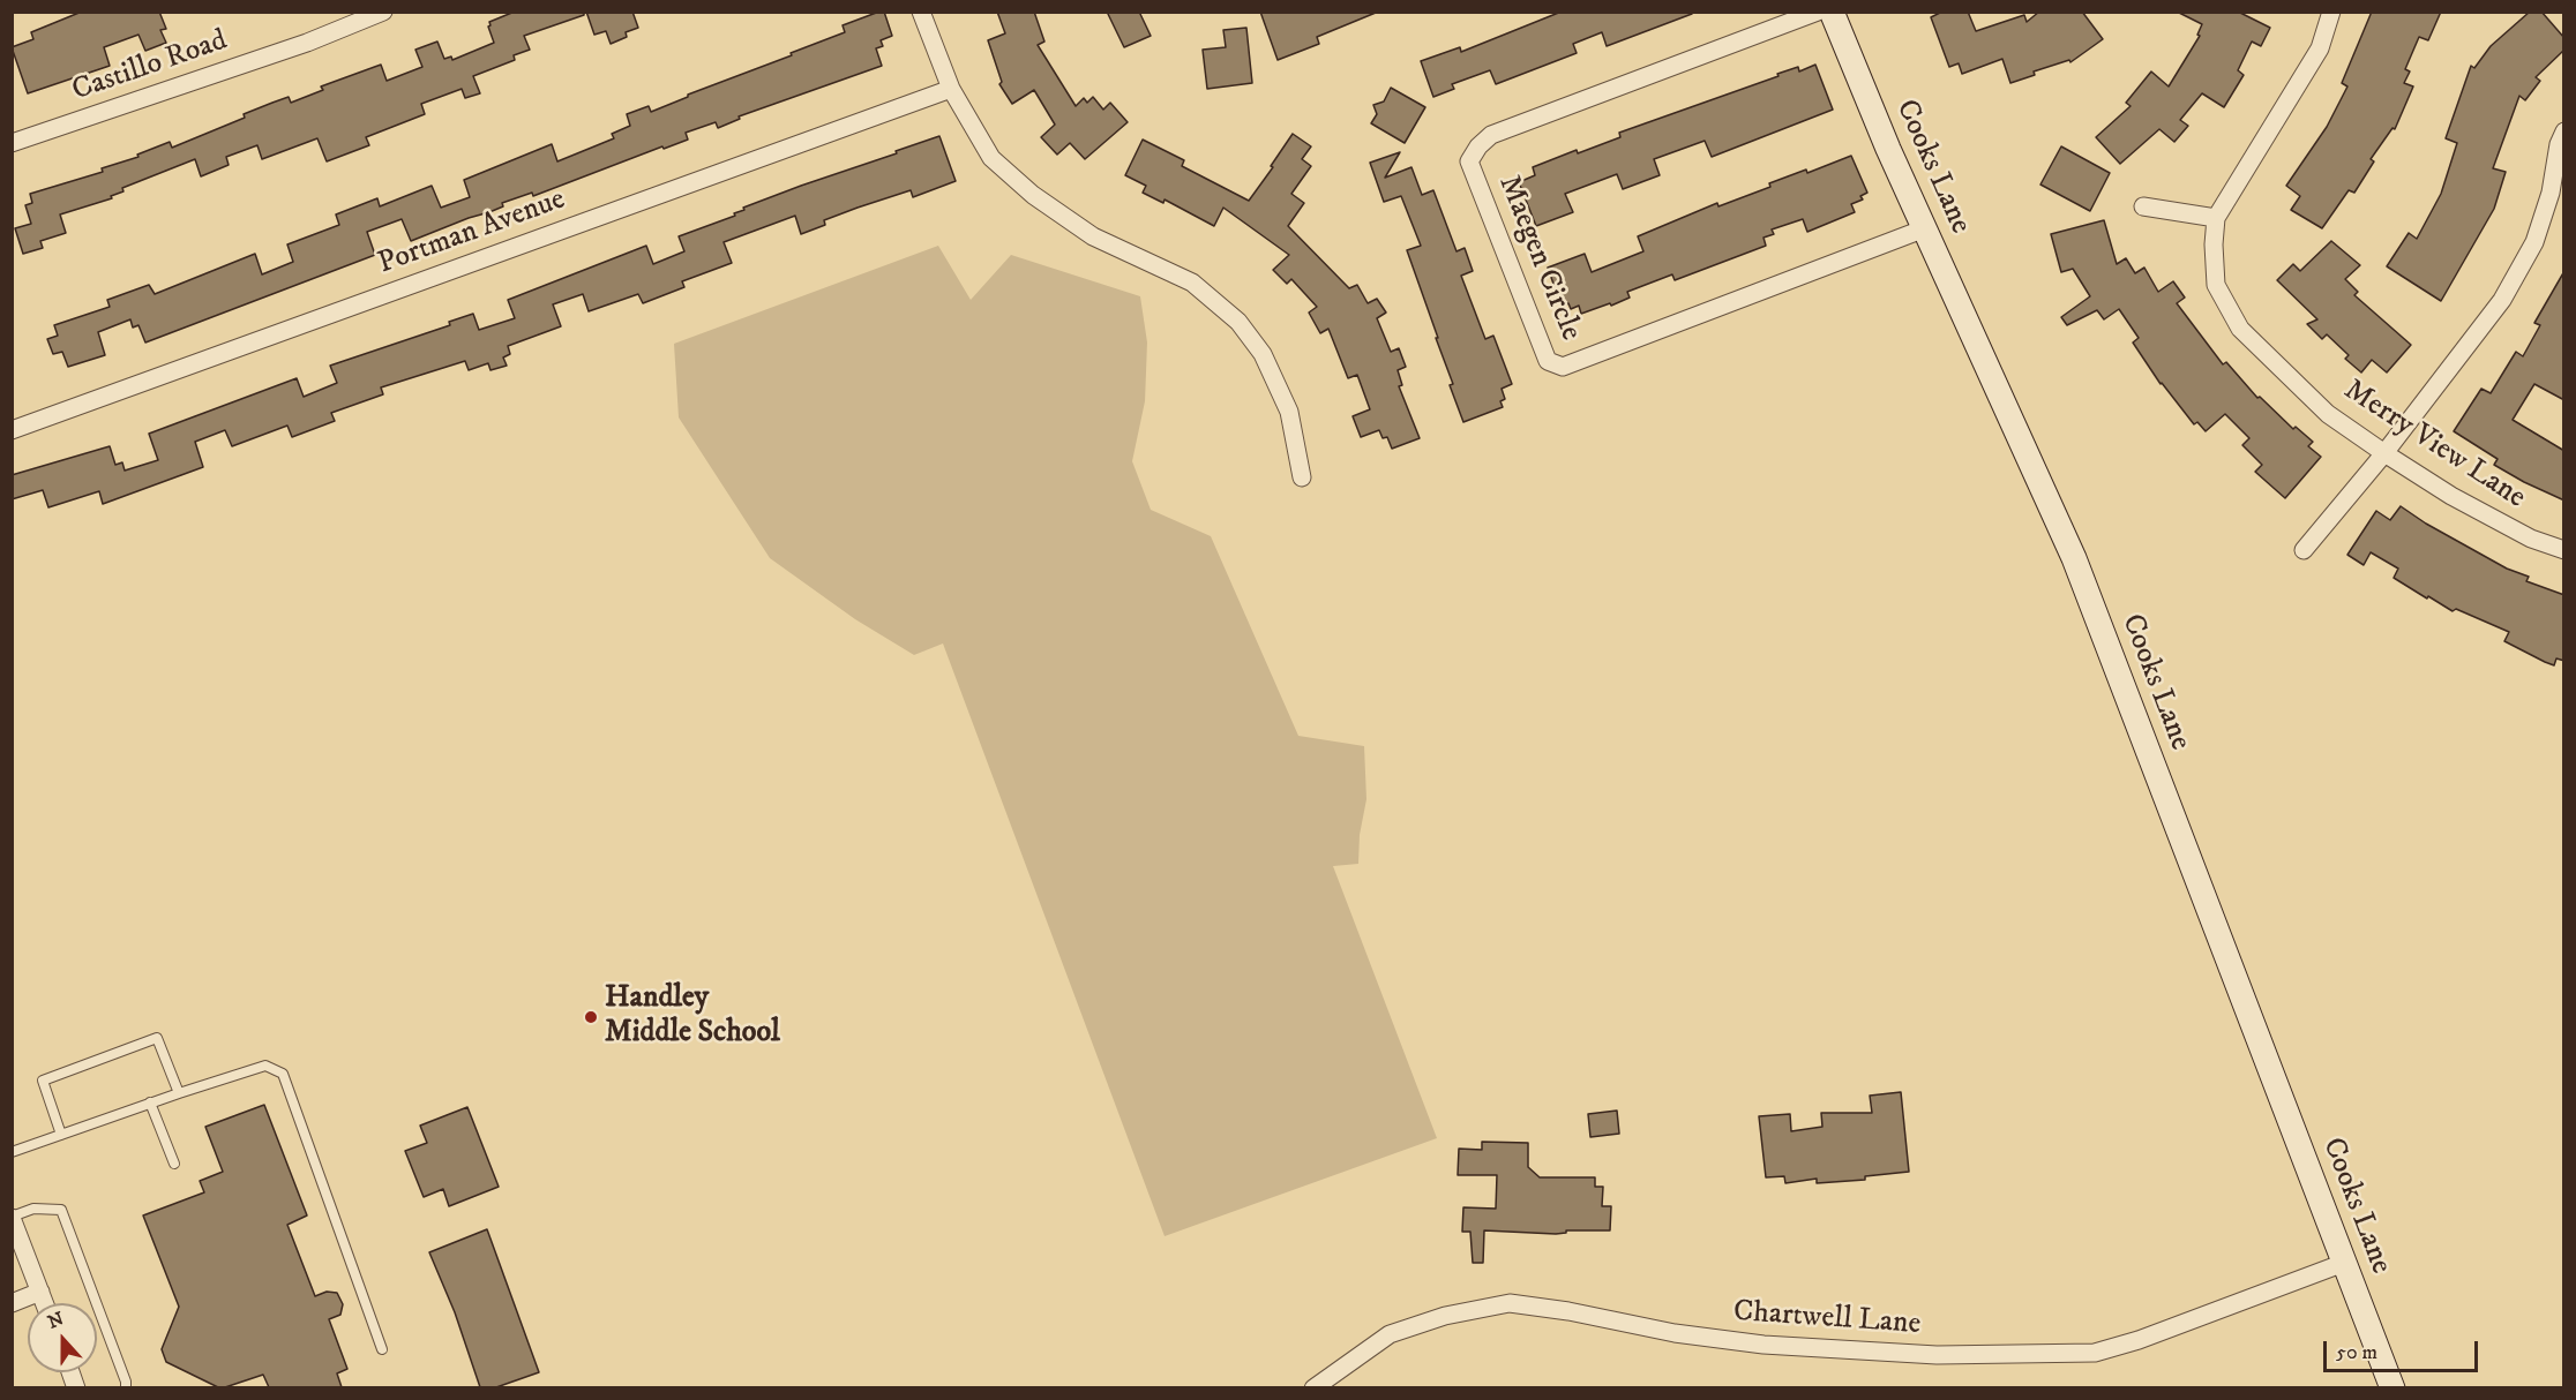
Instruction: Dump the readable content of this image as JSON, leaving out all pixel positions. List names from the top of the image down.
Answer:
{
  "streets": {
    "main road": ["Cooks Lane"],
    "street": [
      "Castillo Road",
      "Portman Avenue",
      "Maegen Circle",
      "Merry View Lane",
      "Chartwell Lane"
    ]
  },
  "crossings": [
    ["Cooks Lane", "Maegen Circle"],
    ["Cooks Lane", "Chartwell Lane"]
  ],
  "places": ["Handley Middle School"],
  "scale_bar": "50 m",
  "north": "top"
}
